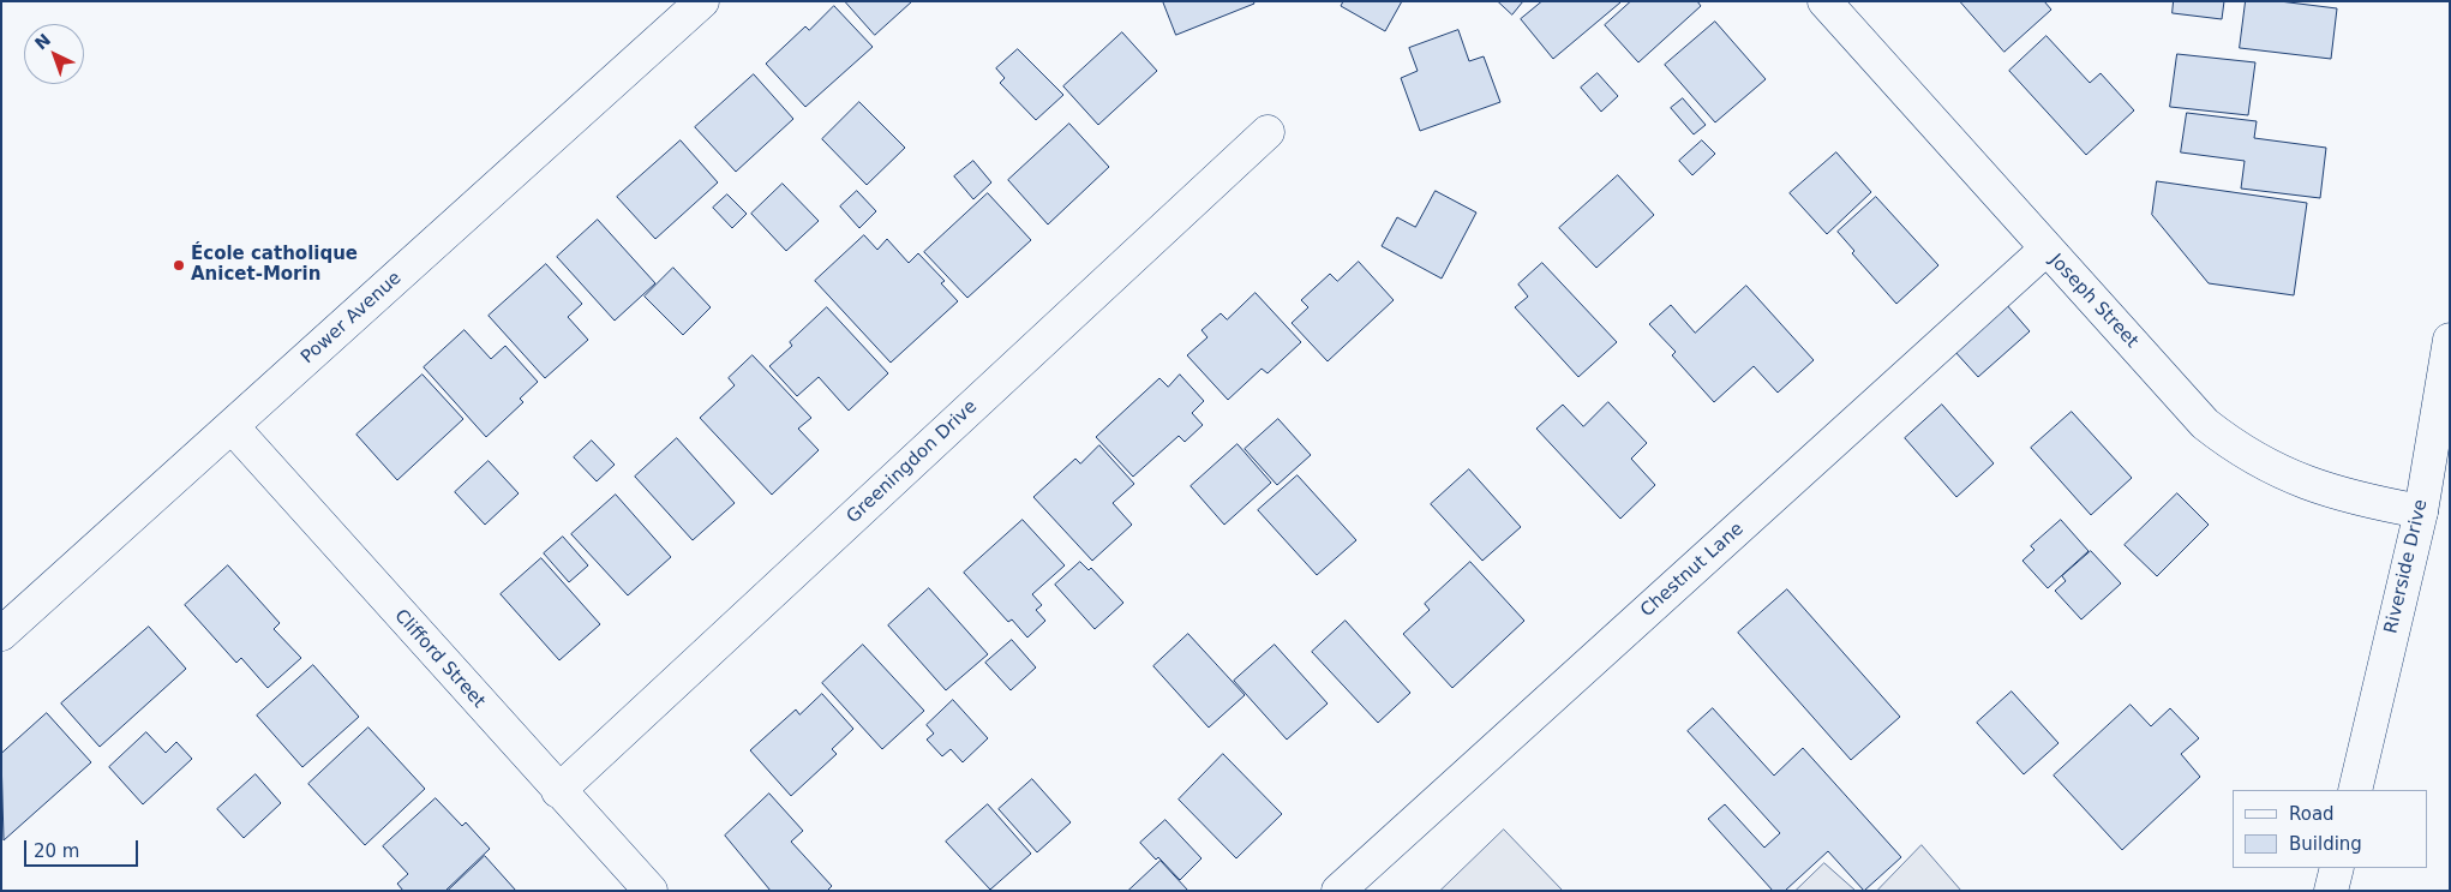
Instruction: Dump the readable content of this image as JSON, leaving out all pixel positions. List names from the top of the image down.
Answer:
{
  "streets": {
    "street": [
      "Joseph Street",
      "Power Avenue",
      "Greeningdon Drive",
      "Riverside Drive",
      "Chestnut Lane",
      "Clifford Street"
    ]
  },
  "crossings": [
    ["Joseph Street", "Riverside Drive"],
    ["Joseph Street", "Chestnut Lane"],
    ["Power Avenue", "Clifford Street"],
    ["Greeningdon Drive", "Clifford Street"]
  ],
  "places": ["École catholique Anicet-Morin"],
  "legend": ["Road", "Building"],
  "scale_bar": "20 m",
  "north": "top left"
}
